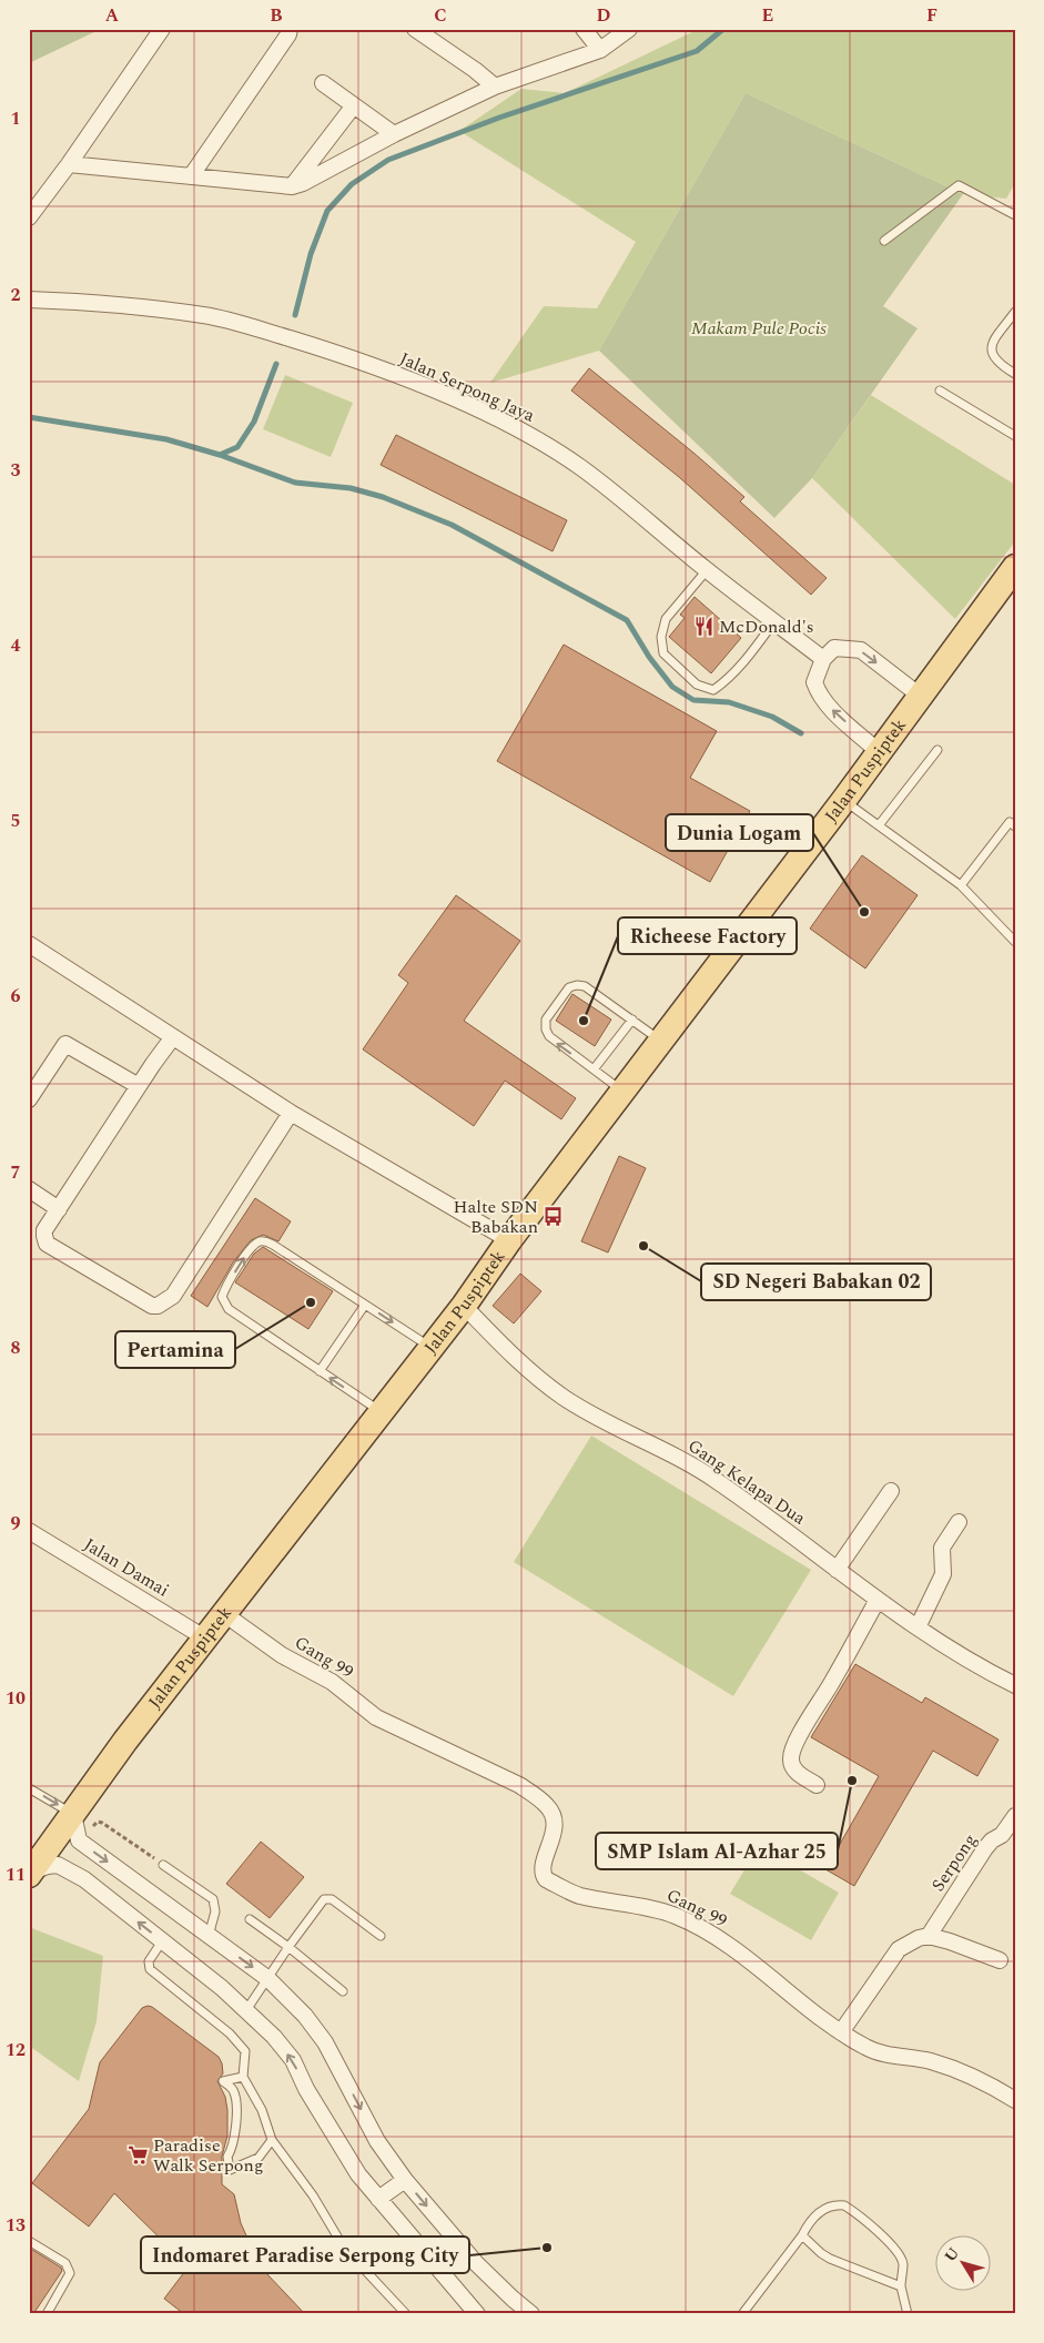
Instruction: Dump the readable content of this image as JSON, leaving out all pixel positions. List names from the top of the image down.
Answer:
{
  "streets": {
    "main road": ["Jalan Puspiptek"],
    "street": [
      "Jalan Serpong Jaya",
      "Gang Kelapa Dua",
      "Jalan Damai",
      "Gang 99",
      "Serpong"
    ]
  },
  "crossings": [
    ["Jalan Puspiptek", "Gang Kelapa Dua"],
    ["Jalan Puspiptek", "Jalan Damai"],
    ["Jalan Puspiptek", "Gang 99"]
  ],
  "parks": ["Makam Pule Pocis"],
  "places": {
    "restaurant": ["McDonald's"],
    "other": [
      "Dunia Logam",
      "Richeese Factory",
      "SD Negeri Babakan 02",
      "Pertamina",
      "SMP Islam Al-Azhar 25",
      "Indomaret Paradise Serpong City"
    ],
    "bus stop": ["Halte SDN Babakan"],
    "supermarket": ["Paradise Walk Serpong"]
  },
  "north": "top left",
  "grid": {
    "columns": [
      "A",
      "B",
      "C",
      "D",
      "E",
      "F"
    ],
    "rows": [
      "1",
      "2",
      "3",
      "4",
      "5",
      "6",
      "7",
      "8",
      "9",
      "10",
      "11",
      "12",
      "13"
    ]
  }
}
